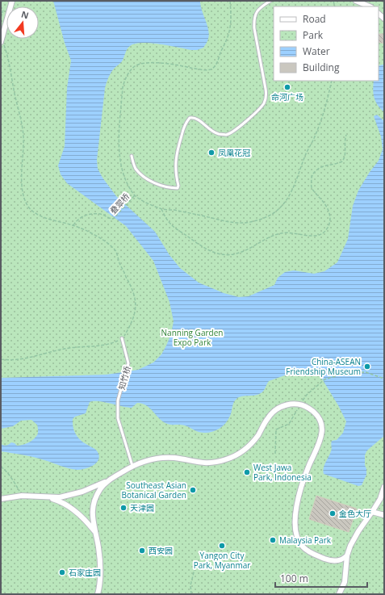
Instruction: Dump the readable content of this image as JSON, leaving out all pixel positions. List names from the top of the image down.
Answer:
{
  "streets": {
    "lane": ["知竹桥"],
    "path": ["叠翠桥"]
  },
  "parks": ["Nanning Garden Expo Park"],
  "places": [
    "命河广场",
    "凤凰花冠",
    "China-ASEAN Friendship Museum",
    "West Jawa Park, Indonesia",
    "Southeast Asian Botanical Garden",
    "天津园",
    "金色大厅",
    "Malaysia Park",
    "Yangon City Park, Myanmar",
    "西安园",
    "石家庄园"
  ],
  "legend": [
    "Road",
    "Park",
    "Water",
    "Building"
  ],
  "scale_bar": "100 m",
  "north": "top"
}
